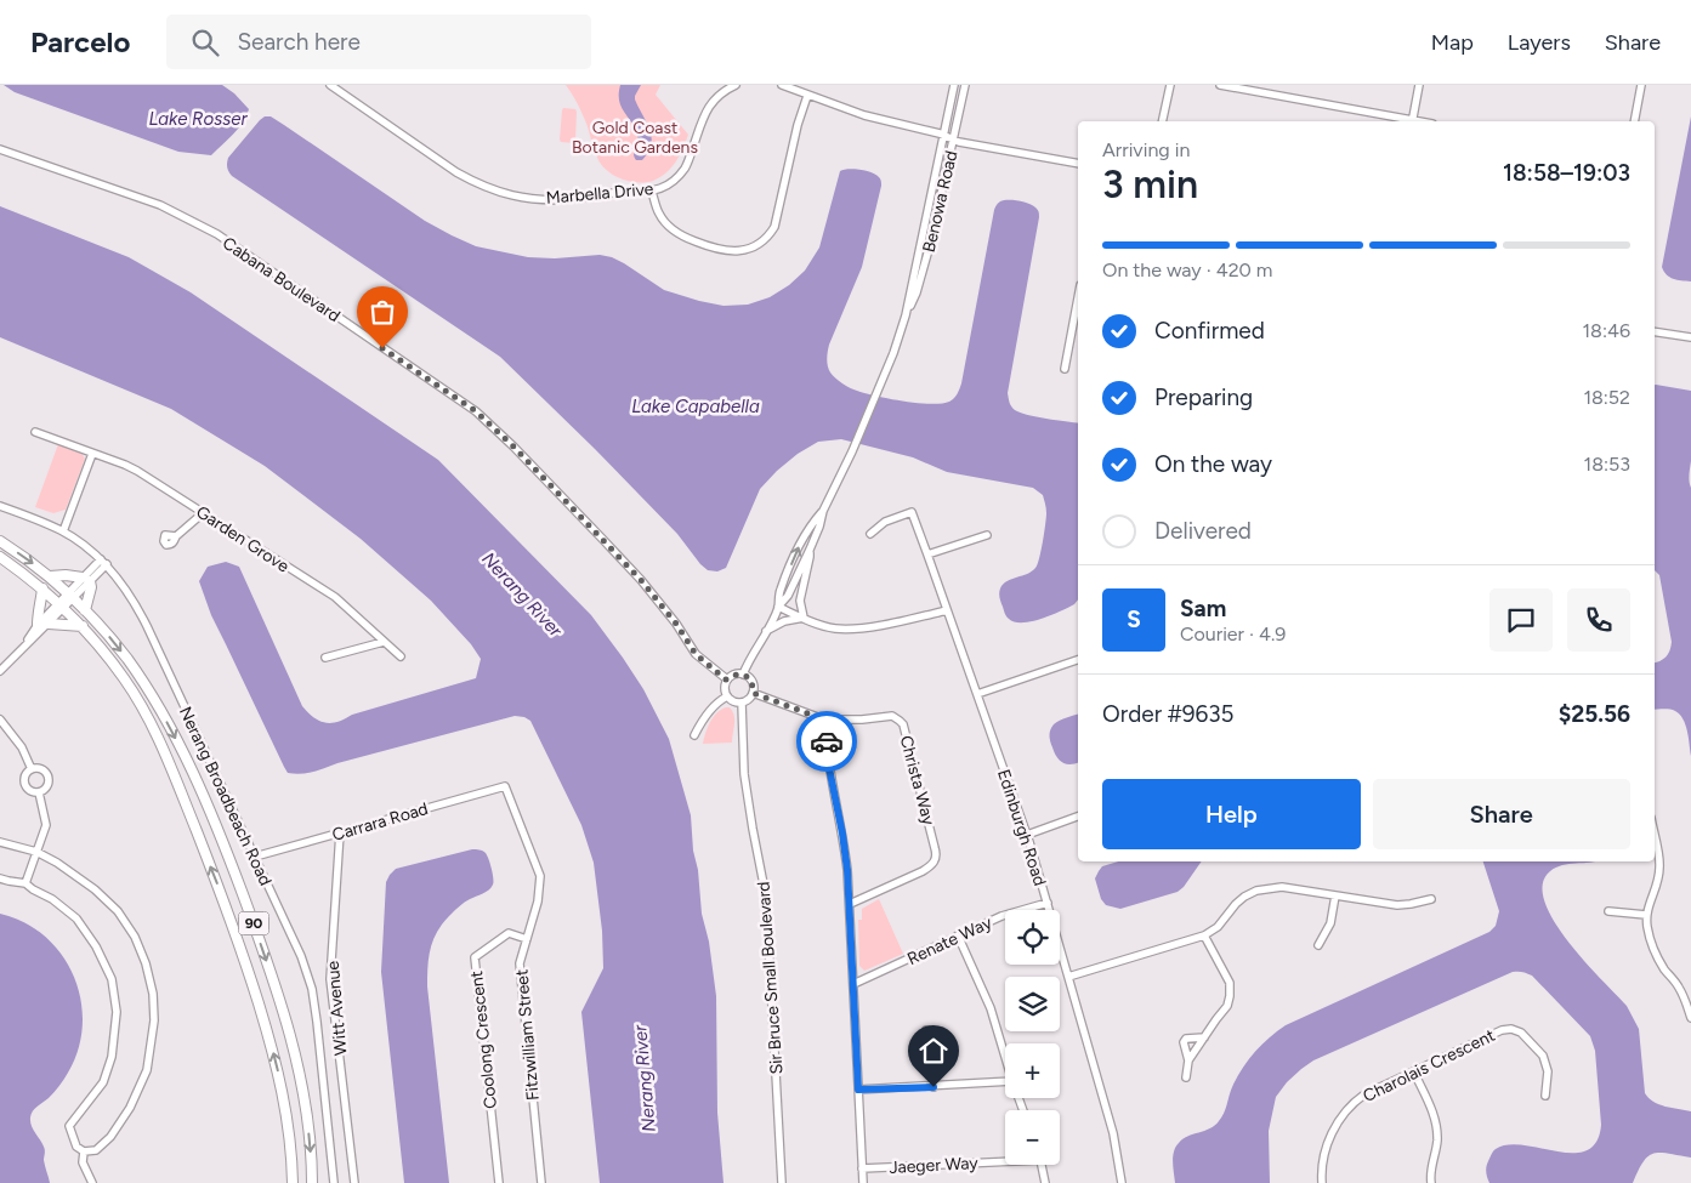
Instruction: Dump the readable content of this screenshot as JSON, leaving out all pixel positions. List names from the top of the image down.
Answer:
{
  "streets": {
    "main road": ["90"],
    "street": [
      "Marbella Drive",
      "Benowa Road",
      "Cabana Boulevard",
      "Garden Grove",
      "Christa Way",
      "Nerang Broadbeach Road",
      "Carrara Road",
      "Edinburgh Road",
      "Renate Way",
      "Sir Bruce Small Boulevard",
      "Witt Avenue",
      "Fitzwilliam Street",
      "Coolong Crescent",
      "Charolais Crescent",
      "Jaeger Way"
    ]
  },
  "crossings": [
    ["Benowa Road", "Cabana Boulevard"],
    ["Benowa Road", "Christa Way"],
    ["Benowa Road", "Sir Bruce Small Boulevard"],
    ["Cabana Boulevard", "Christa Way"],
    ["Cabana Boulevard", "Sir Bruce Small Boulevard"],
    ["Christa Way", "Sir Bruce Small Boulevard"],
    ["Nerang Broadbeach Road", "Carrara Road"],
    ["Carrara Road", "Witt Avenue"],
    ["Carrara Road", "Fitzwilliam Street"],
    ["Edinburgh Road", "Renate Way"],
    ["Fitzwilliam Street", "Coolong Crescent"]
  ],
  "water": ["Lake Rosser", "Lake Capabella", "Nerang River"],
  "parks": ["Gold Coast Botanic Gardens"],
  "page": {
    "header": "Parcelo",
    "search": "Search here",
    "nav": ["Map", "Layers", "Share"],
    "heading": ["3 min", "Arriving in", "18:58–19:03"],
    "panel": [
      "Sam",
      "Courier · 4.9",
      "Order #9635",
      "$25.56"
    ],
    "bar": "On the way · 420 m",
    "list": [
      ["Confirmed", "18:46"],
      ["Preparing", "18:52"],
      ["On the way", "18:53"],
      "Delivered"
    ],
    "round": "S",
    "buttons": ["Help", "Share"],
    "map_buttons": ["+", "−"]
  }
}
